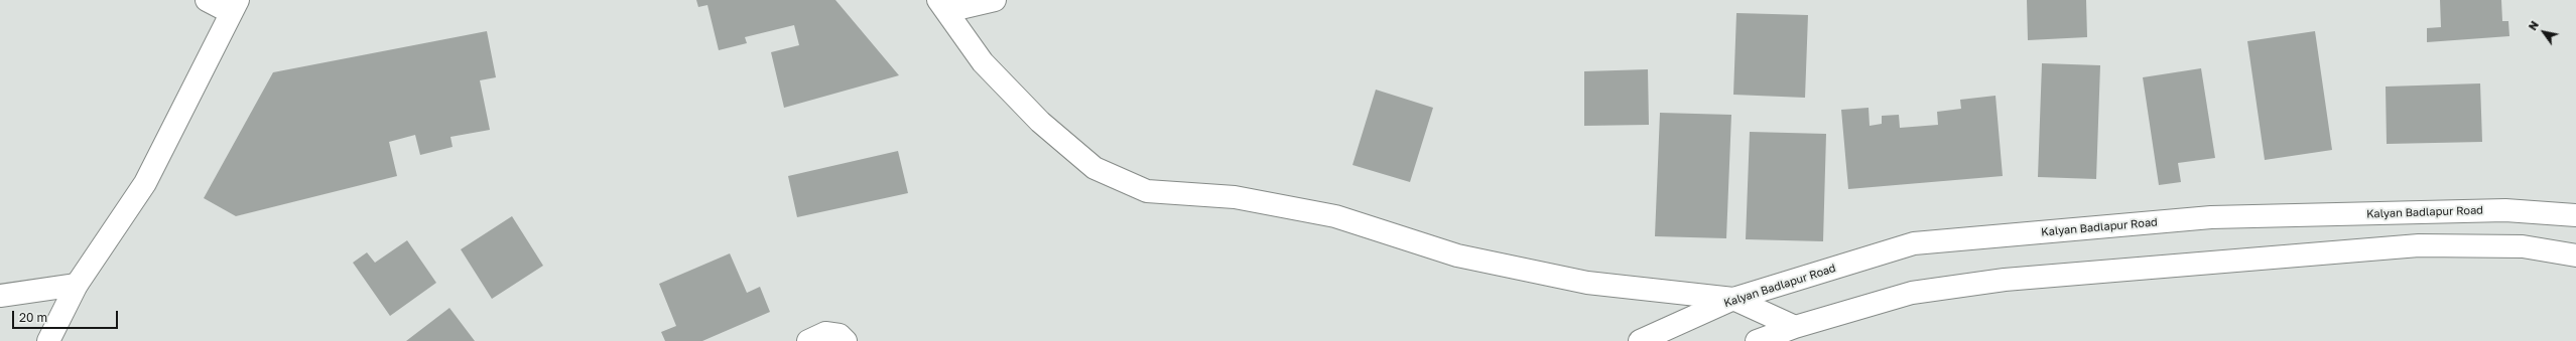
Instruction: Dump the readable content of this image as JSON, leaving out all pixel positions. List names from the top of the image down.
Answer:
{
  "streets": {
    "main road": ["Kalyan Badlapur Road"]
  },
  "scale_bar": "20 m",
  "north": "top left"
}
